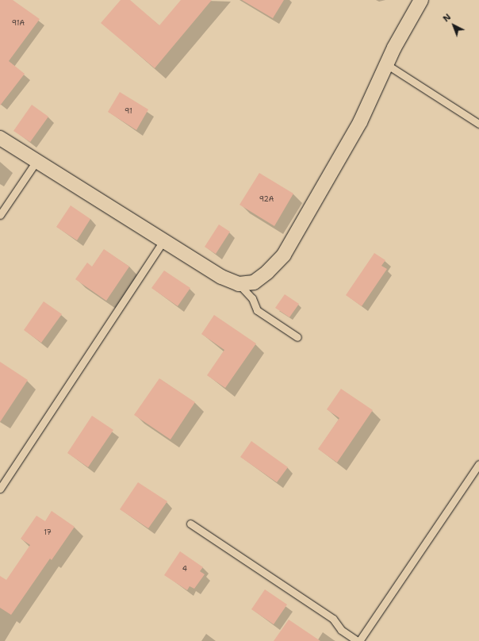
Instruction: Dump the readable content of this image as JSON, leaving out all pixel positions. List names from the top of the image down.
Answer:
{
  "house_numbers": [
    "91А",
    "91",
    "92А",
    "17",
    "4"
  ],
  "north": "top left"
}
